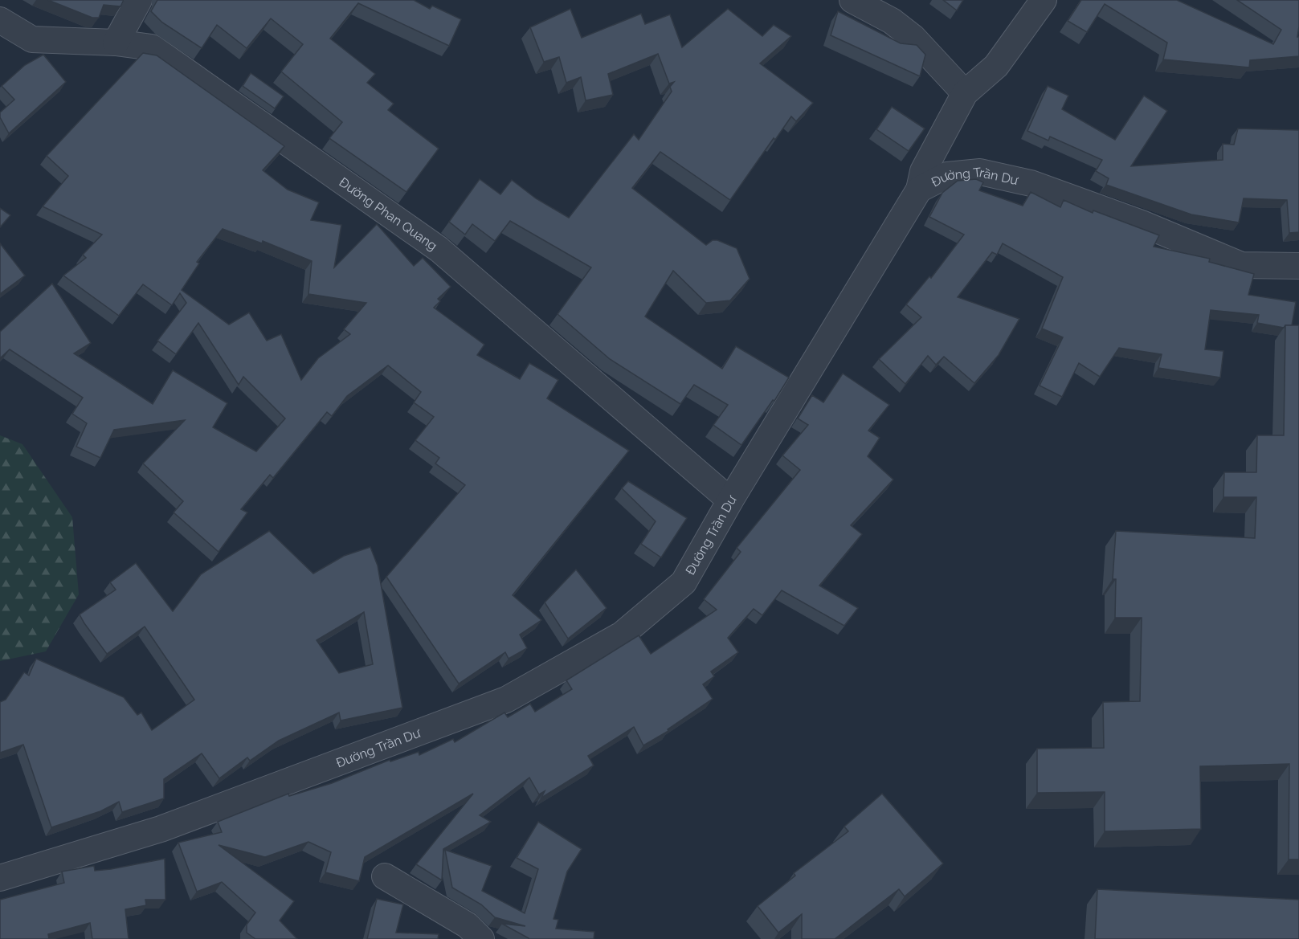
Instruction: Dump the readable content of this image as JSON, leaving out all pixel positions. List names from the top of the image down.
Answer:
{
  "streets": {
    "street": ["Đường Trần Dư", "Đường Phan Quang"]
  },
  "crossings": [
    ["Đường Trần Dư", "Đường Phan Quang"]
  ]
}
